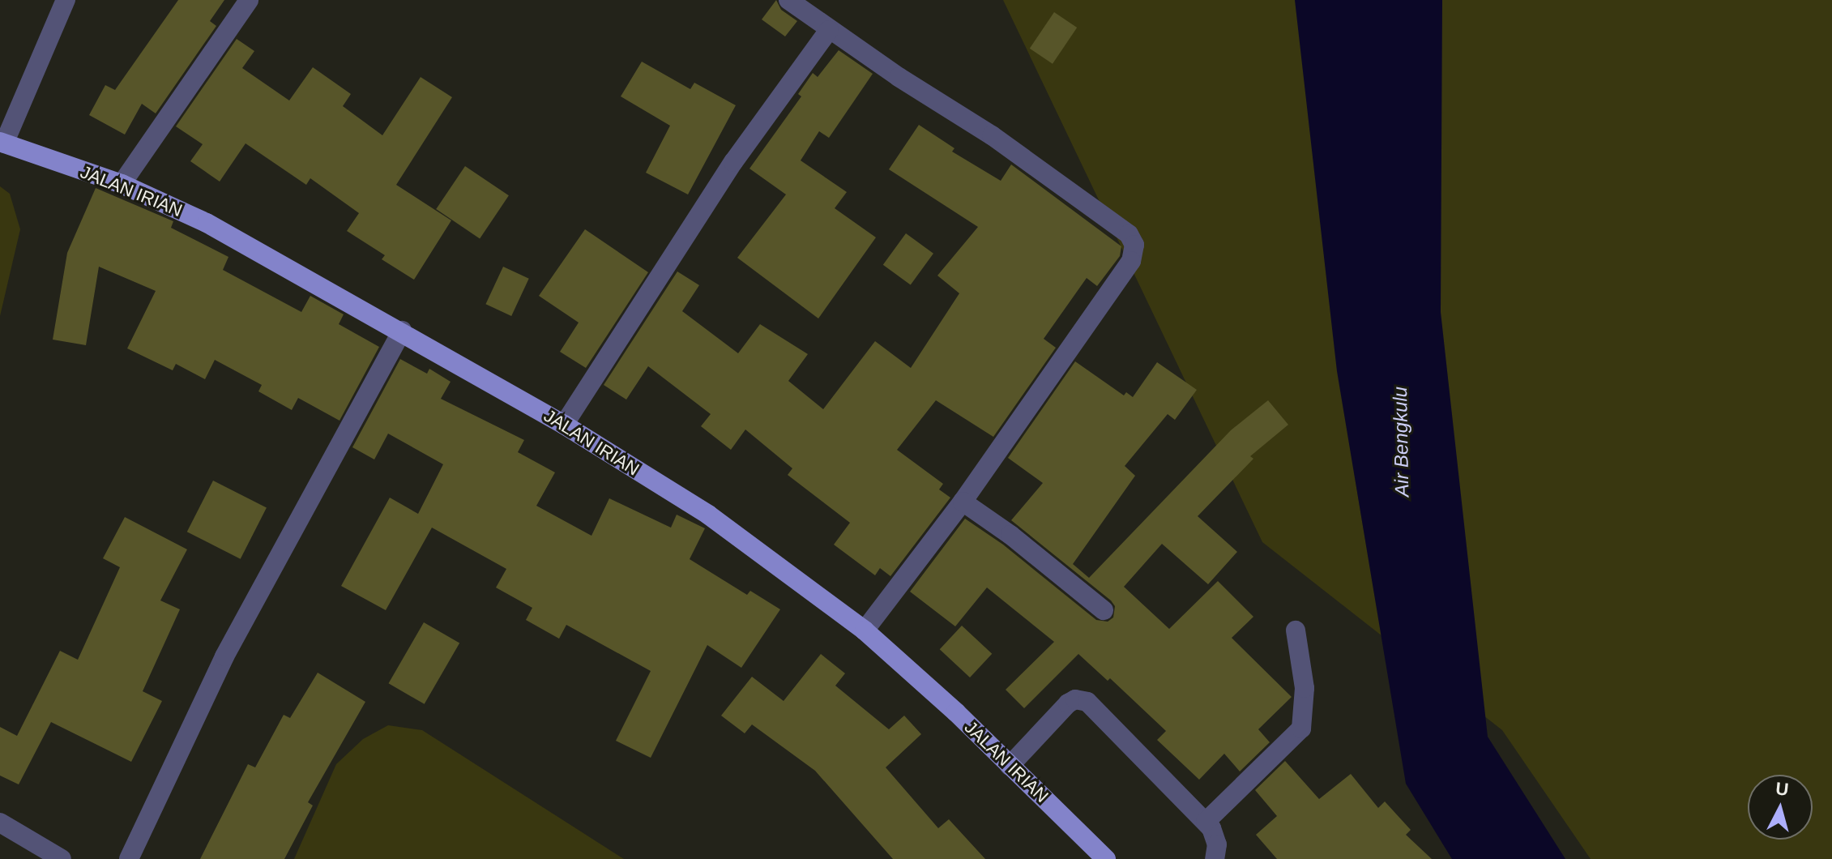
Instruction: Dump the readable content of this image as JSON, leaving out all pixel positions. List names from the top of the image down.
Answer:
{
  "streets": {
    "main road": ["JALAN IRIAN"]
  },
  "water": ["Air Bengkulu"],
  "north": "top"
}
